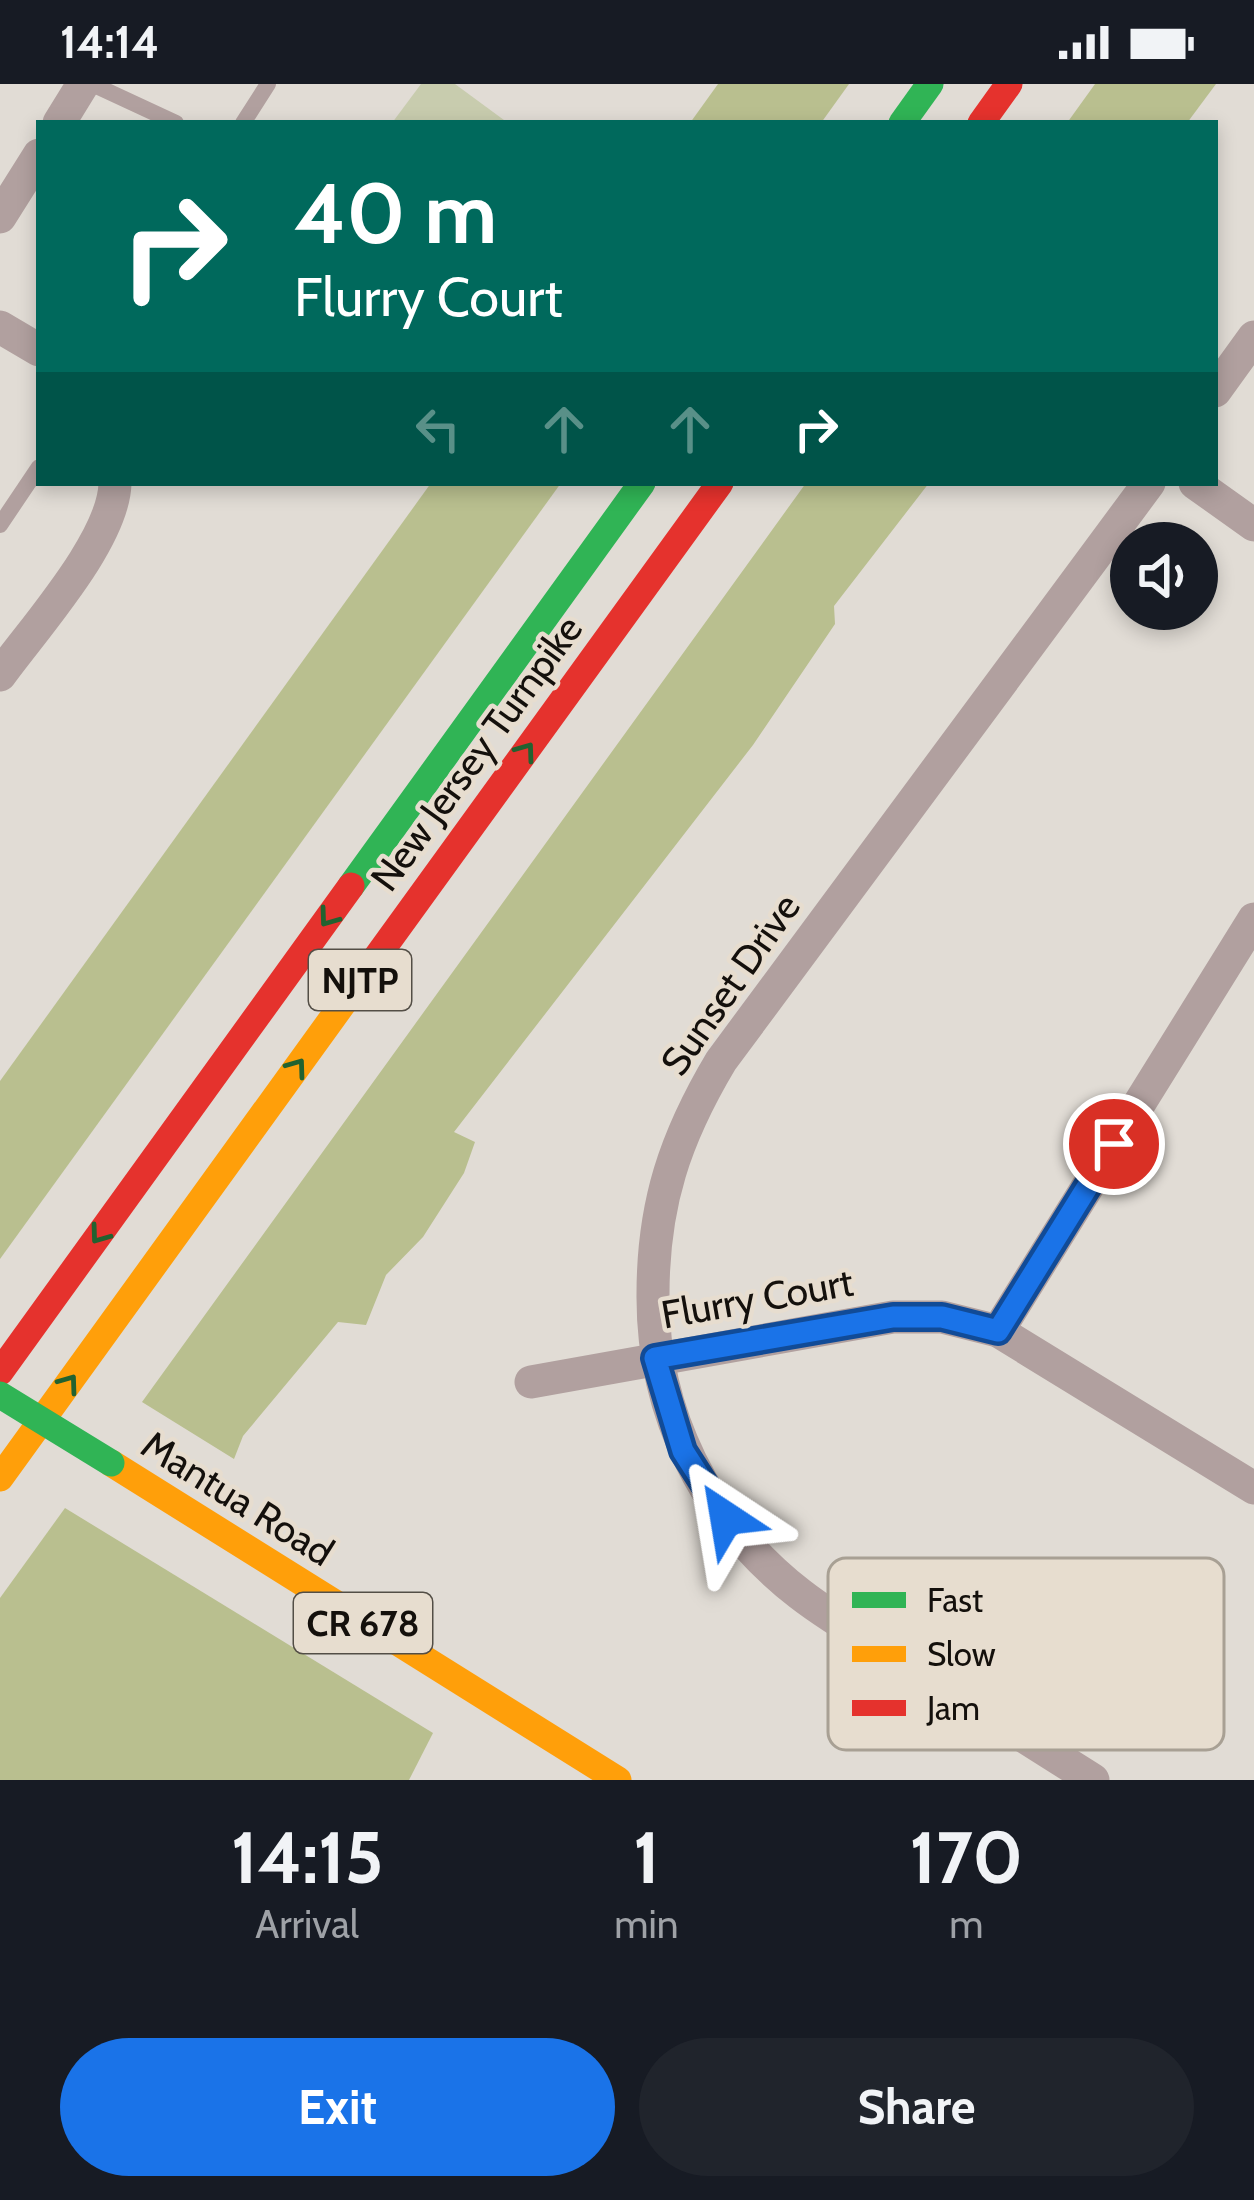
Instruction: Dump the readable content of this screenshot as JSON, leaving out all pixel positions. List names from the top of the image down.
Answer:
{
  "streets": {
    "main road": [
      "New Jersey Turnpike",
      "NJTP",
      "Mantua Road",
      "CR 678"
    ],
    "street": ["Sunset Drive", "Flurry Court"]
  },
  "crossings": [
    ["Sunset Drive", "Flurry Court"]
  ],
  "legend": ["Fast", "Slow", "Jam"],
  "page": {
    "status": "14:14",
    "turn": ["40 m", "Flurry Court"],
    "eta": [
      "14:15",
      "Arrival",
      "1",
      "min",
      "170",
      "m"
    ],
    "buttons": ["Exit", "Share"]
  }
}
